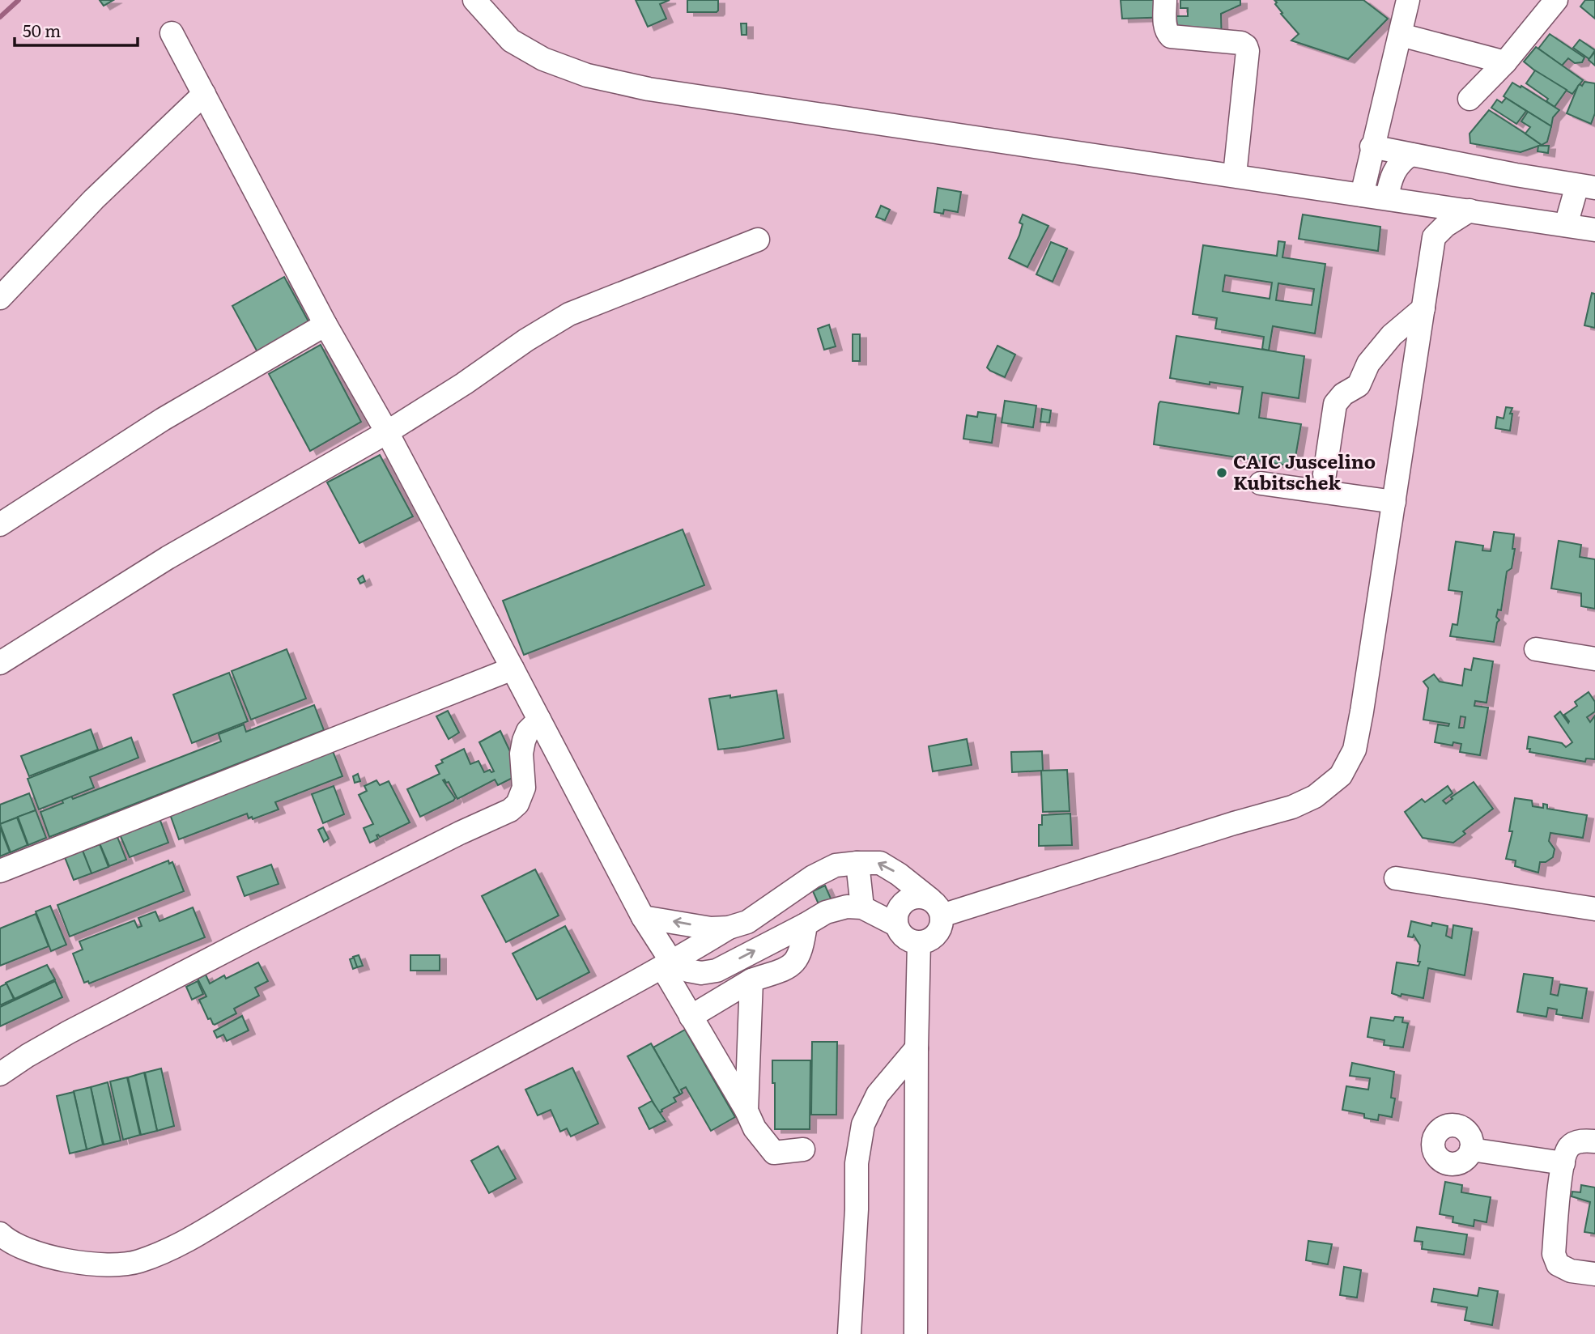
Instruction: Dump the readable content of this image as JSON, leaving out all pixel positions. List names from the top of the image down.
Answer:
{
  "places": ["CAIC Juscelino Kubitschek"],
  "scale_bar": "50 m"
}
